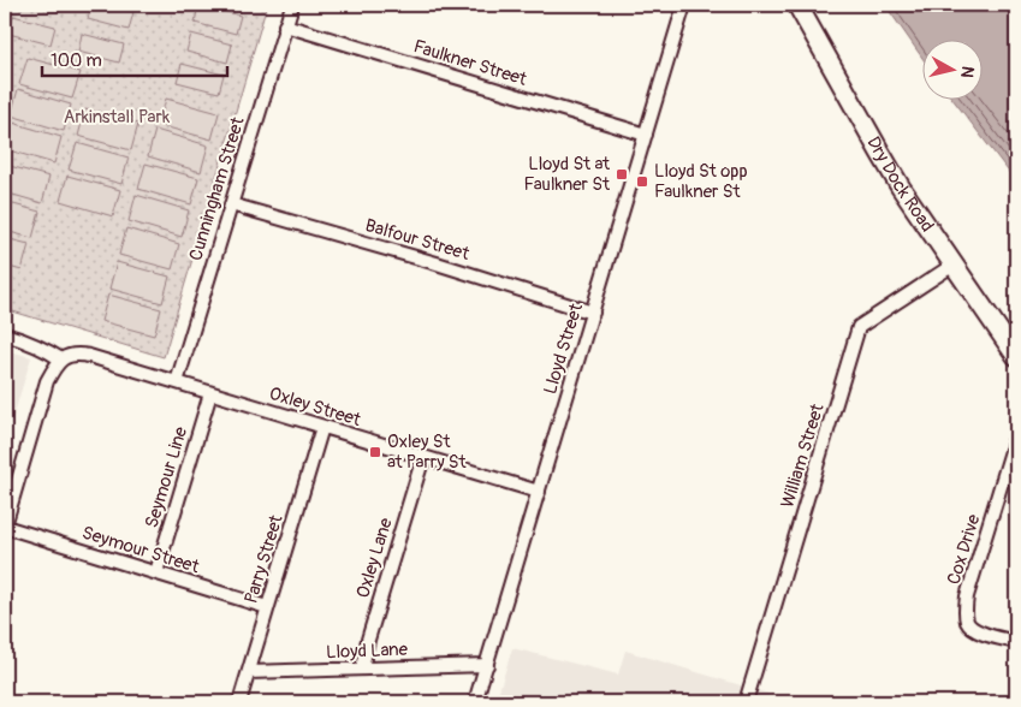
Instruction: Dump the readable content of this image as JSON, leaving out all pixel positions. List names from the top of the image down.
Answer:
{
  "streets": {
    "street": [
      "Faulkner Street",
      "Dry Dock Road",
      "Cunningham Street",
      "Balfour Street",
      "Lloyd Street",
      "Oxley Street",
      "William Street",
      "Seymour Line",
      "Seymour Street",
      "Cox Drive",
      "Oxley Lane",
      "Parry Street",
      "Lloyd Lane"
    ]
  },
  "crossings": [
    ["Faulkner Street", "Cunningham Street"],
    ["Faulkner Street", "Lloyd Street"],
    ["Dry Dock Road", "William Street"],
    ["Cunningham Street", "Balfour Street"],
    ["Cunningham Street", "Oxley Street"],
    ["Balfour Street", "Lloyd Street"],
    ["Lloyd Street", "Oxley Street"],
    ["Lloyd Street", "Lloyd Lane"],
    ["Oxley Street", "Seymour Line"],
    ["Oxley Street", "Oxley Lane"],
    ["Oxley Street", "Parry Street"],
    ["Seymour Line", "Seymour Street"],
    ["Seymour Street", "Parry Street"],
    ["Oxley Lane", "Lloyd Lane"],
    ["Parry Street", "Lloyd Lane"]
  ],
  "parks": ["Arkinstall Park"],
  "places": {
    "transit": ["Lloyd St at Faulkner St", "Lloyd St opp Faulkner St", "Oxley St at Parry St"]
  },
  "scale_bar": "100 m",
  "north": "right"
}
